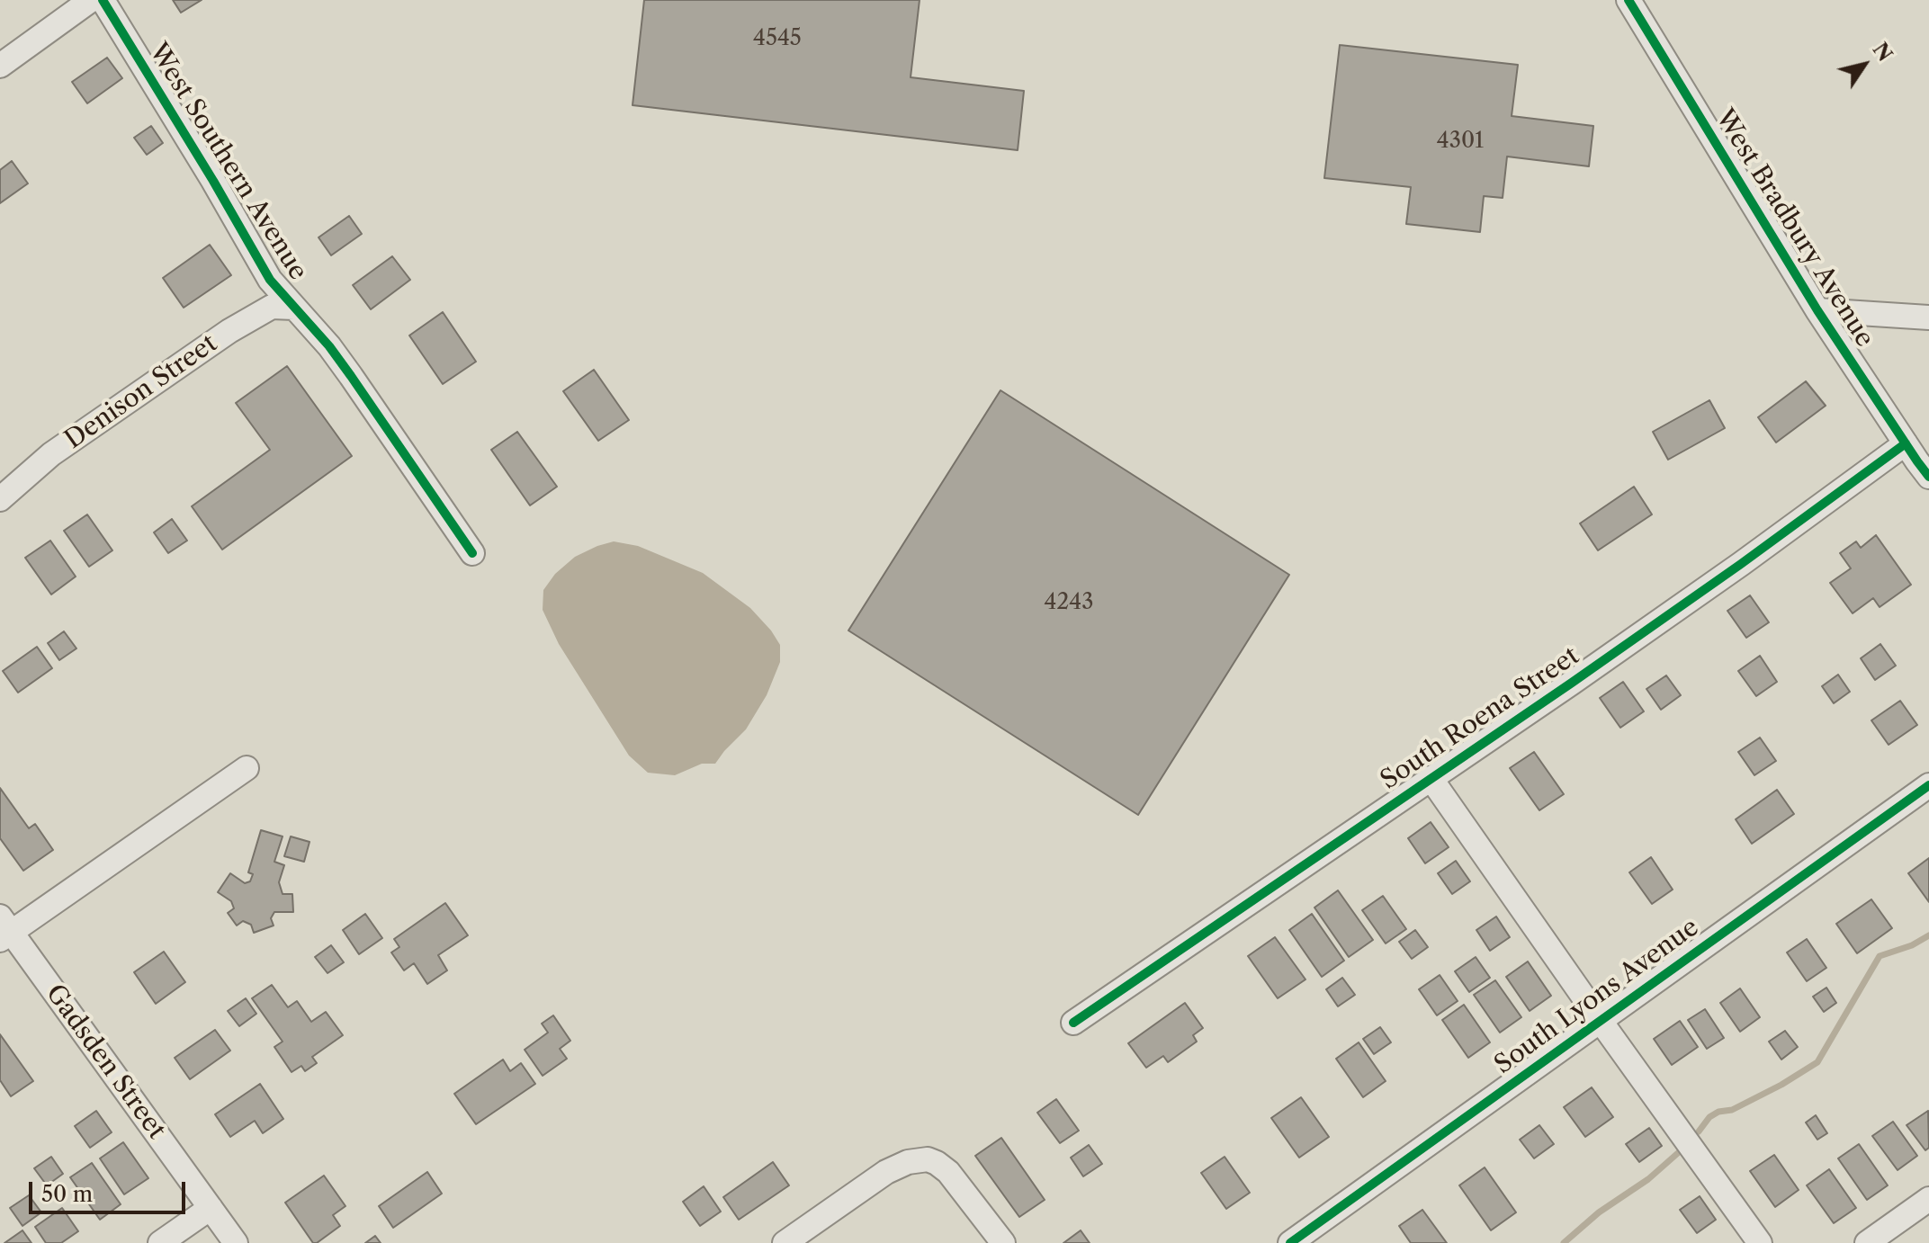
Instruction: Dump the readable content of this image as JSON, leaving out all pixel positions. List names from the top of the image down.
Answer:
{
  "streets": {
    "street": [
      "West Southern Avenue",
      "West Bradbury Avenue",
      "Denison Street",
      "South Roena Street",
      "South Lyons Avenue",
      "Gadsden Street"
    ]
  },
  "crossings": [
    ["West Southern Avenue", "Denison Street"],
    ["West Bradbury Avenue", "South Roena Street"]
  ],
  "house_numbers": ["4545", "4301", "4243"],
  "scale_bar": "50 m",
  "north": "top right"
}
